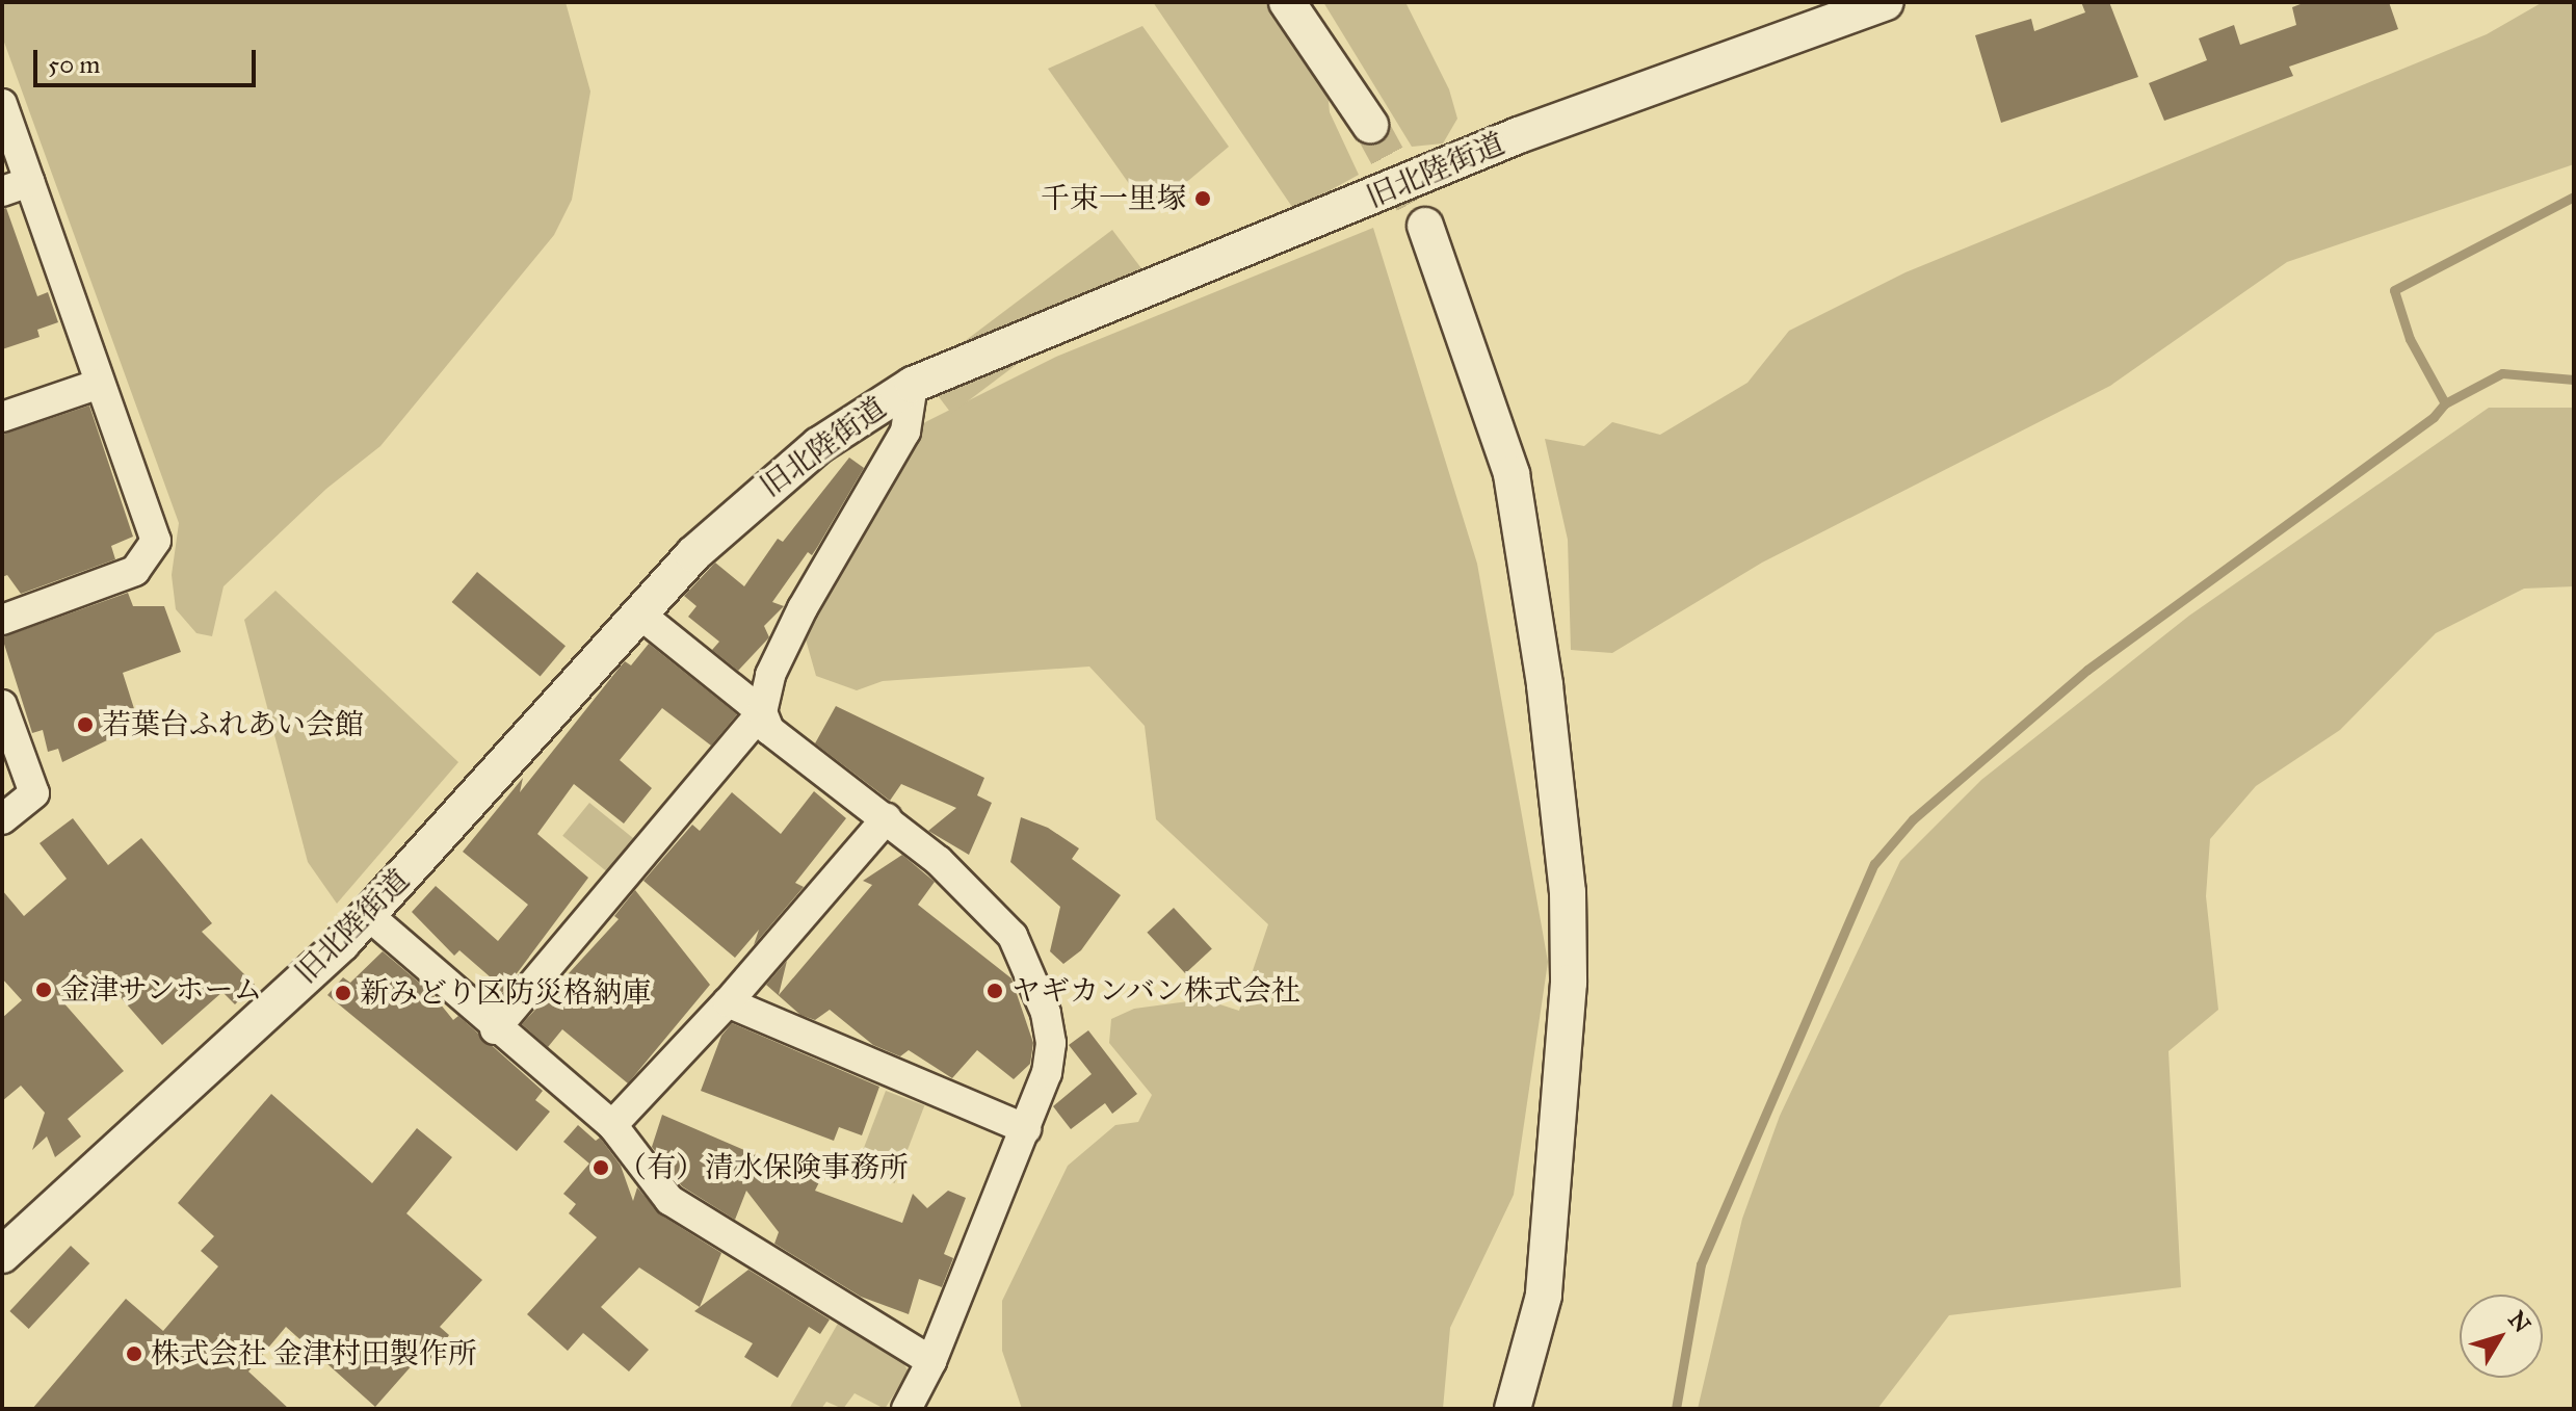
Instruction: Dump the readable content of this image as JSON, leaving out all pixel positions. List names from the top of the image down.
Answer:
{
  "streets": {
    "street": ["旧北陸街道"]
  },
  "places": [
    "千束一里塚",
    "若葉台ふれあい会館",
    "金津サンホーム",
    "ヤギカンバン株式会社",
    "新みどり区防災格納庫",
    "（有）清水保険事務所",
    "株式会社 金津村田製作所"
  ],
  "scale_bar": "50 m",
  "north": "top right"
}
